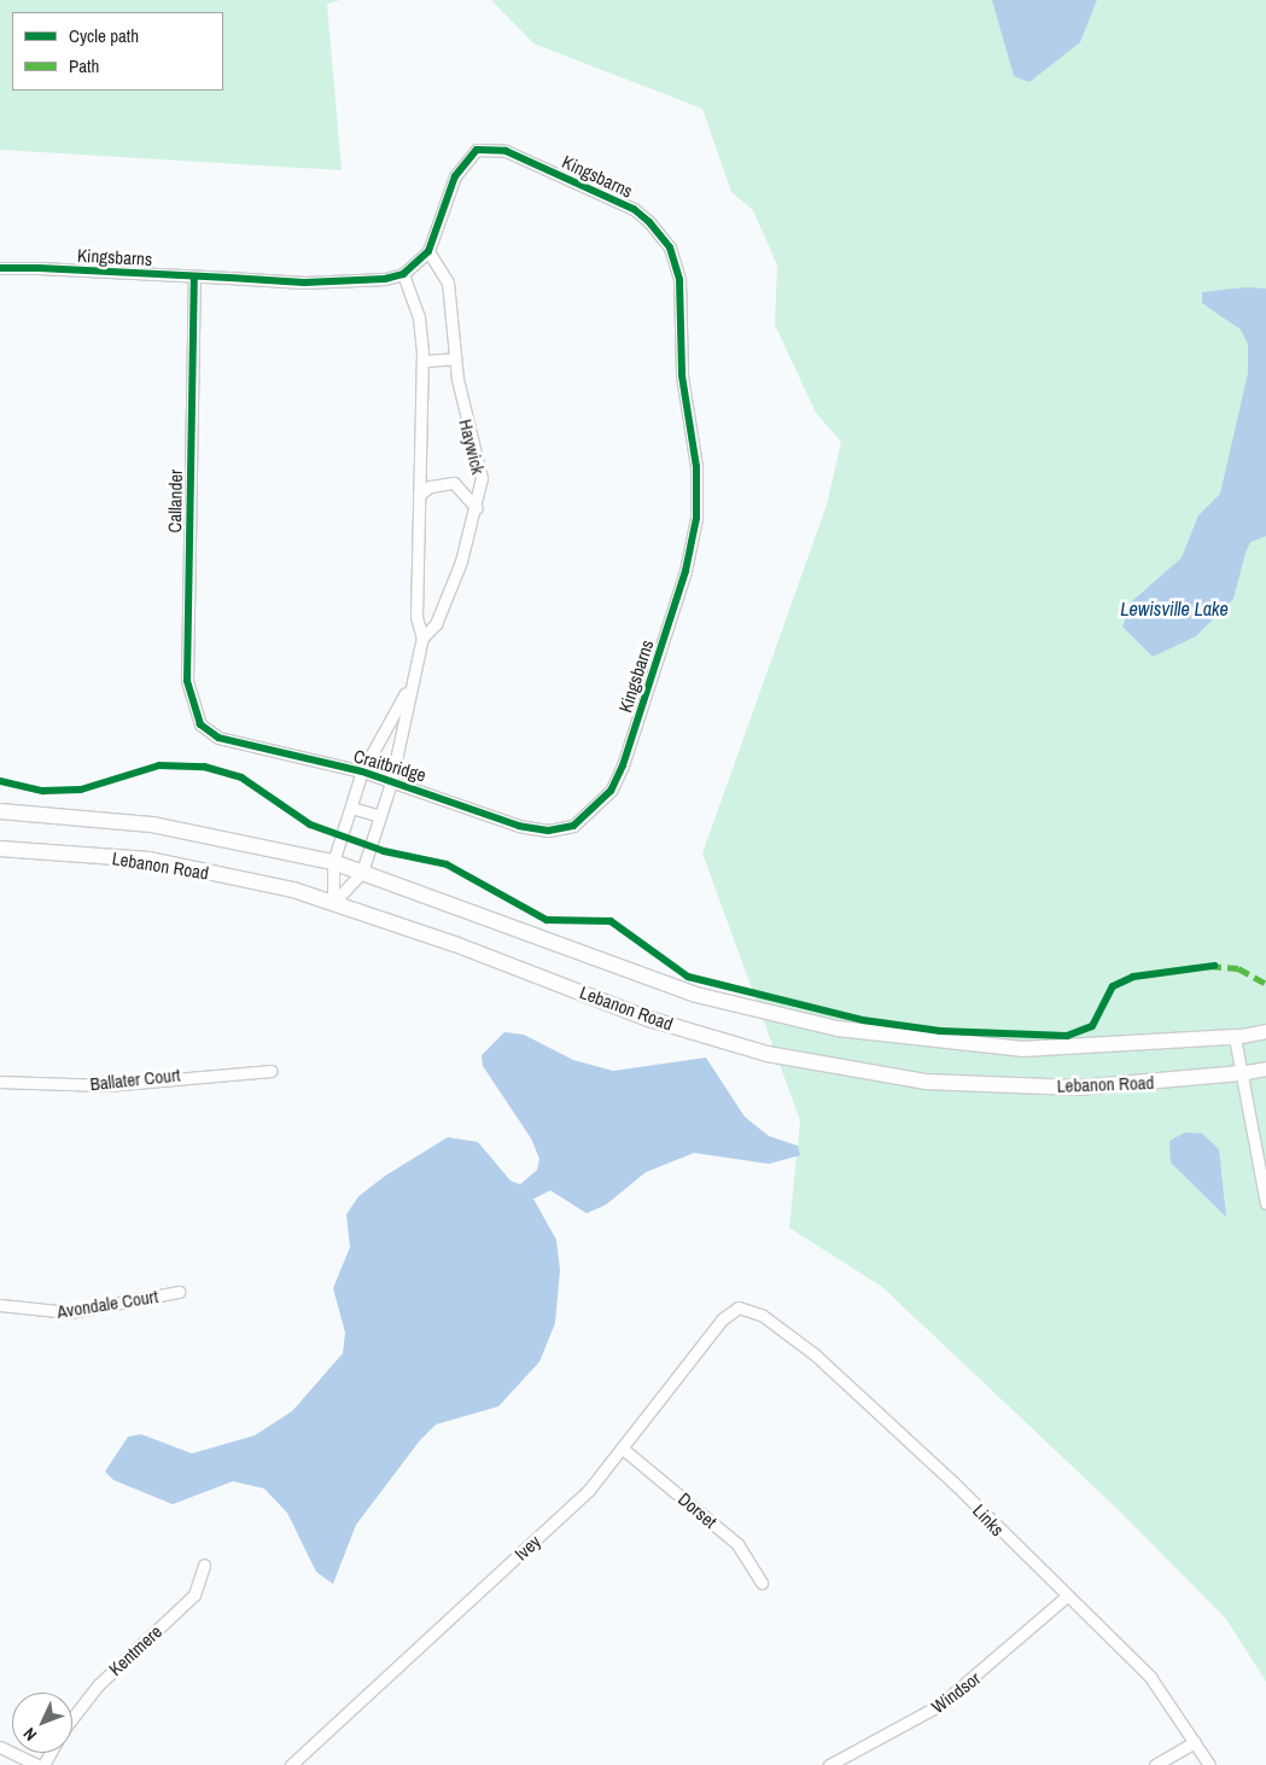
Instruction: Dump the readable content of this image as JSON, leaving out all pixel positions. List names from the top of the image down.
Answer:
{
  "streets": {
    "main road": ["Lebanon Road"],
    "street": [
      "Kingsbarns",
      "Haywick",
      "Callander",
      "Craitbridge",
      "Ballater Court",
      "Avondale Court",
      "Dorset",
      "Links",
      "Ivey",
      "Kentmere",
      "Windsor"
    ]
  },
  "crossings": [
    ["Kingsbarns", "Haywick"],
    ["Kingsbarns", "Callander"],
    ["Kingsbarns", "Craitbridge"],
    ["Haywick", "Craitbridge"],
    ["Haywick", "Lebanon Road"],
    ["Callander", "Craitbridge"],
    ["Dorset", "Ivey"],
    ["Links", "Ivey"],
    ["Links", "Windsor"]
  ],
  "water": ["Lewisville Lake"],
  "legend": ["Cycle path", "Path"],
  "north": "bottom left"
}
